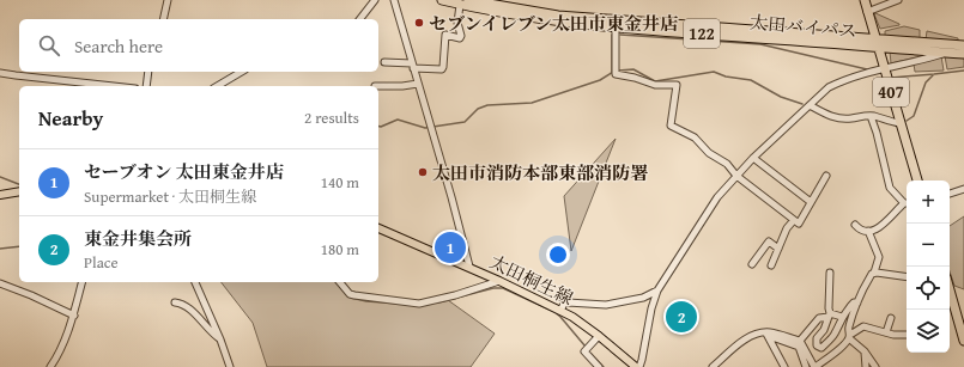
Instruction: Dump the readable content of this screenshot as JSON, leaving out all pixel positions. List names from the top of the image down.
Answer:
{
  "streets": {
    "highway": ["太田バイパス", "122", "407"],
    "main road": ["太田桐生線"]
  },
  "crossings": [
    ["太田バイパス", "407"]
  ],
  "places": ["セブンイレブン太田市東金井店", "太田市消防本部東部消防署"],
  "page": {
    "search": "Search here",
    "heading": ["Nearby", "2 results"],
    "list": [
      {
        "mark": "1",
        "name": "セーブオン 太田東金井店",
        "note": "Supermarket · 太田桐生線",
        "value": "140 m"
      },
      {
        "mark": "2",
        "name": "東金井集会所",
        "note": "Place",
        "value": "180 m"
      }
    ],
    "map_buttons": ["+", "−"],
    "pins": ["1", "2"]
  }
}
